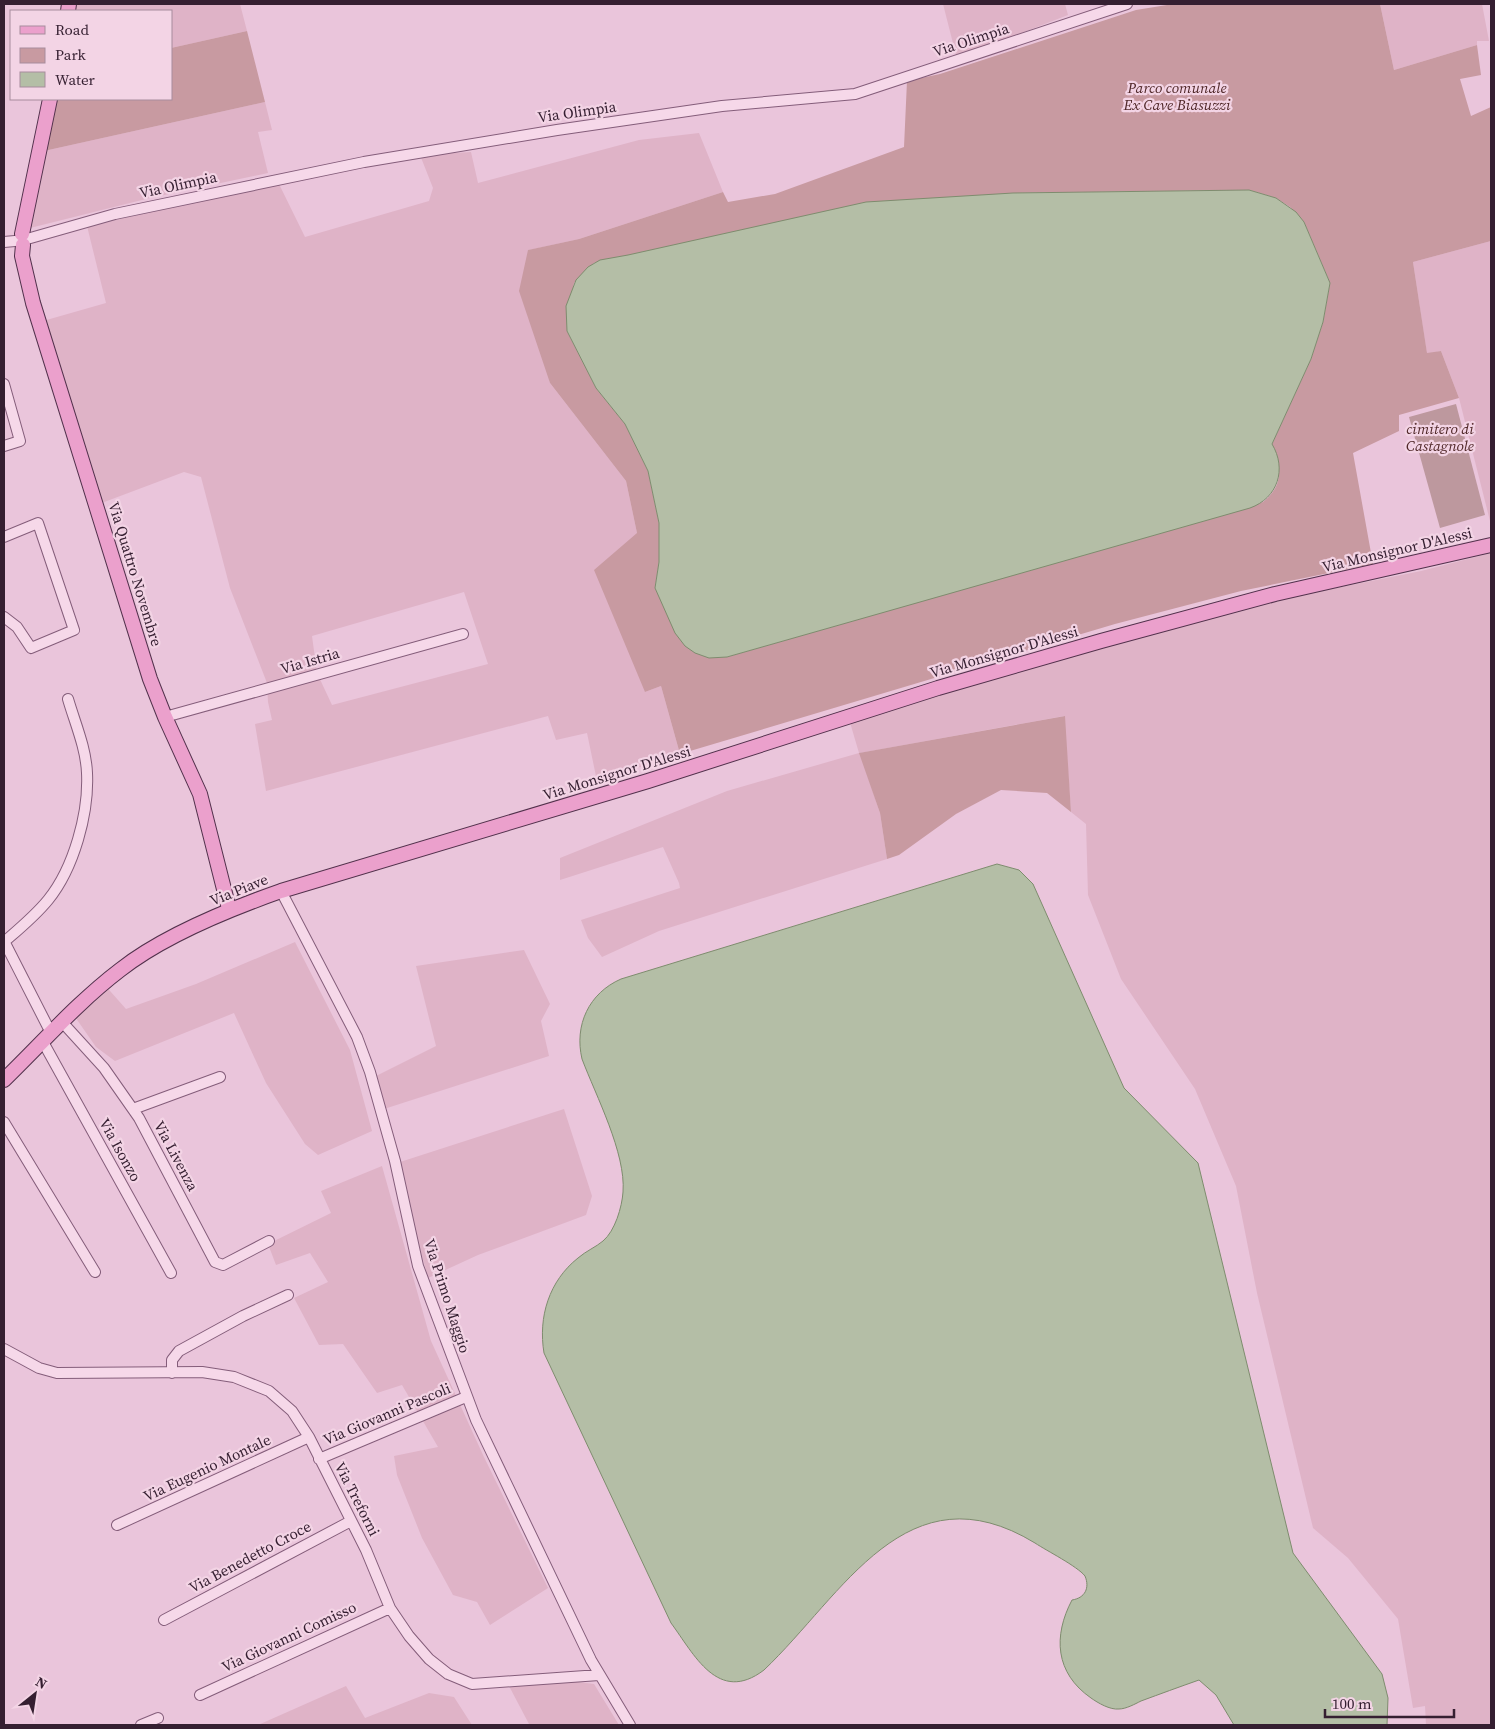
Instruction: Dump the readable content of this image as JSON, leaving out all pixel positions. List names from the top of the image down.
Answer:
{
  "streets": {
    "main road": ["Via Monsignor D'Alessi", "Via Quattro Novembre", "Via Piave"],
    "street": [
      "Via Olimpia",
      "Via Istria",
      "Via Isonzo",
      "Via Livenza",
      "Via Primo Maggio",
      "Via Giovanni Pascoli",
      "Via Eugenio Montale",
      "Via Treforni",
      "Via Benedetto Croce",
      "Via Giovanni Comisso"
    ]
  },
  "crossings": [
    ["Via Olimpia", "Via Quattro Novembre"],
    ["Via Monsignor D'Alessi", "Via Piave"],
    ["Via Quattro Novembre", "Via Istria"],
    ["Via Quattro Novembre", "Via Piave"],
    ["Via Piave", "Via Isonzo"],
    ["Via Piave", "Via Livenza"],
    ["Via Piave", "Via Primo Maggio"],
    ["Via Primo Maggio", "Via Giovanni Pascoli"],
    ["Via Primo Maggio", "Via Treforni"],
    ["Via Giovanni Pascoli", "Via Treforni"],
    ["Via Eugenio Montale", "Via Treforni"],
    ["Via Treforni", "Via Benedetto Croce"],
    ["Via Treforni", "Via Giovanni Comisso"]
  ],
  "parks": ["Parco comunale Ex Cave Biasuzzi", "cimitero di Castagnole"],
  "legend": ["Road", "Park", "Water"],
  "scale_bar": "100 m",
  "north": "top right"
}
